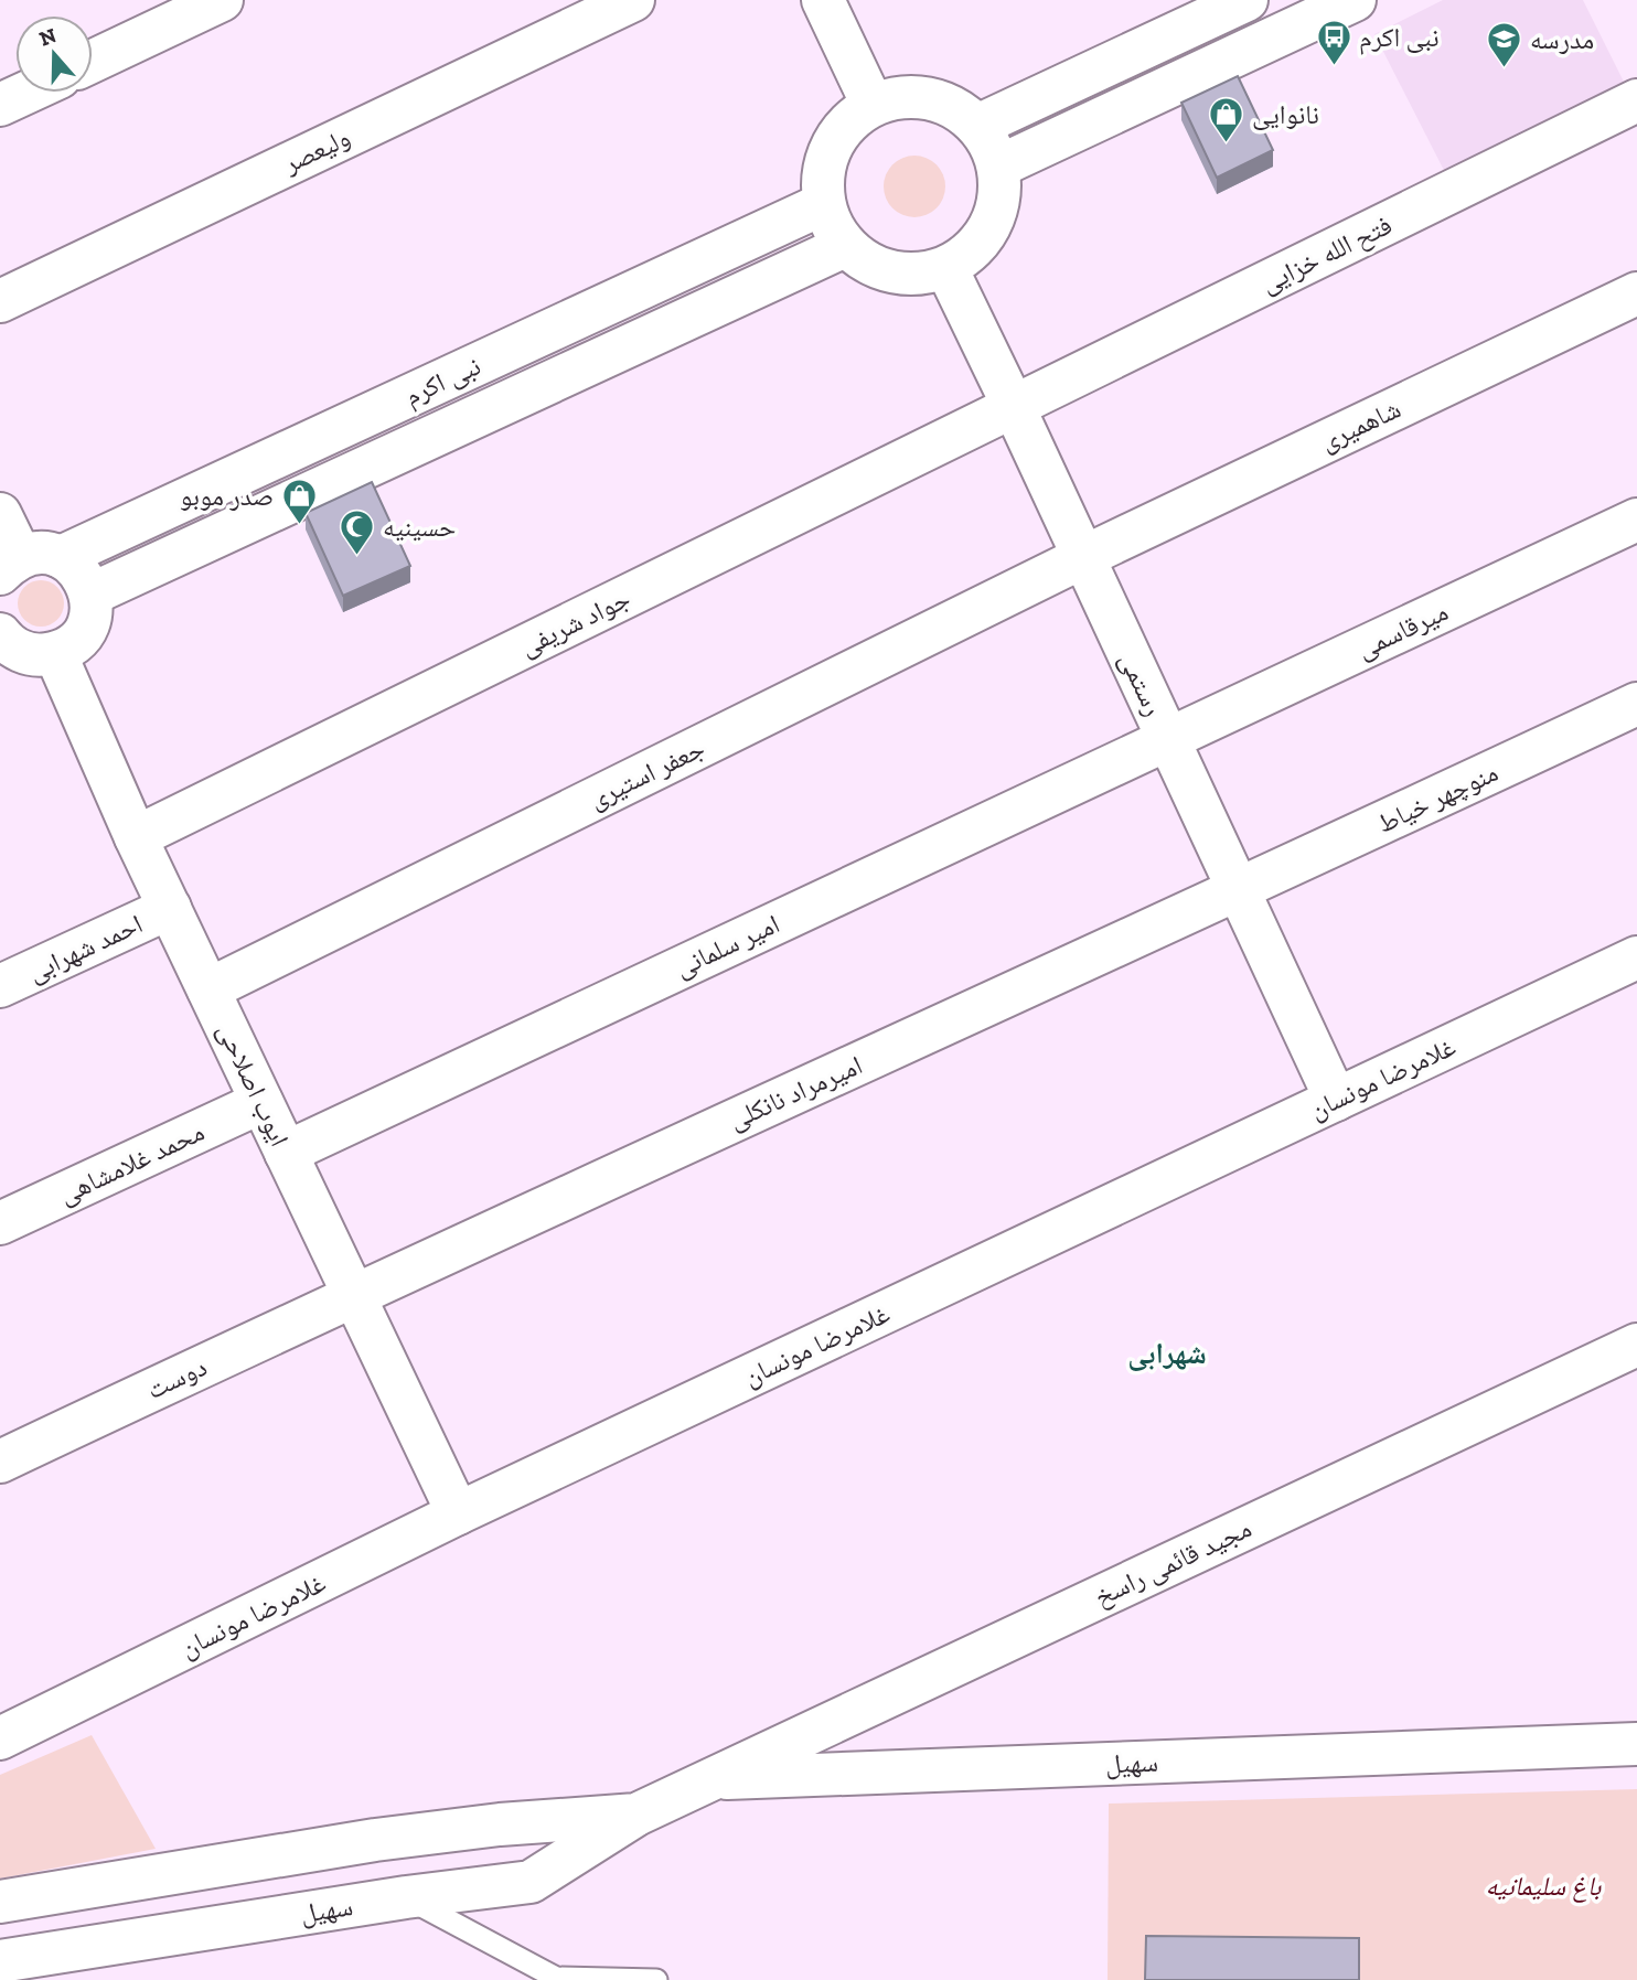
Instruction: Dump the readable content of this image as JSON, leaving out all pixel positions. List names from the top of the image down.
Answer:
{
  "streets": {
    "street": [
      "ولیعصر",
      "فتح الله خزایی",
      "نبی اکرم",
      "شاهمیری",
      "جواد شریفی",
      "میرقاسمی",
      "رستمی",
      "جعفر استیری",
      "منوچهر خیاط",
      "امیر سلمانی",
      "احمد شهرابی",
      "غلامرضا مونسان",
      "ایوب اصلاحی",
      "امیرمراد نانکلی",
      "محمد غلامشاهی",
      "دوست",
      "مجید قائمی راسخ",
      "سهیل"
    ]
  },
  "crossings": [
    ["فتح الله خزایی", "جواد شریفی"],
    ["فتح الله خزایی", "رستمی"],
    ["نبی اکرم", "رستمی"],
    ["شاهمیری", "رستمی"],
    ["شاهمیری", "جعفر استیری"],
    ["جواد شریفی", "رستمی"],
    ["جواد شریفی", "ایوب اصلاحی"],
    ["میرقاسمی", "رستمی"],
    ["میرقاسمی", "امیر سلمانی"],
    ["رستمی", "جعفر استیری"],
    ["رستمی", "منوچهر خیاط"],
    ["رستمی", "امیر سلمانی"],
    ["رستمی", "غلامرضا مونسان"],
    ["رستمی", "امیرمراد نانکلی"],
    ["جعفر استیری", "ایوب اصلاحی"],
    ["منوچهر خیاط", "امیرمراد نانکلی"],
    ["امیر سلمانی", "ایوب اصلاحی"],
    ["احمد شهرابی", "ایوب اصلاحی"],
    ["غلامرضا مونسان", "ایوب اصلاحی"],
    ["ایوب اصلاحی", "امیرمراد نانکلی"],
    ["ایوب اصلاحی", "محمد غلامشاهی"],
    ["ایوب اصلاحی", "دوست"],
    ["امیرمراد نانکلی", "دوست"],
    ["مجید قائمی راسخ", "سهیل"]
  ],
  "districts": ["شهرابی"],
  "parks": ["باغ سلیمانیه"],
  "places": {
    "bus stop": ["نبی اکرم"],
    "school or university": ["مدرسه"],
    "shop": ["نانوایی", "صدر موبو"],
    "mosque": ["حسینیه"]
  },
  "north": "top"
}
